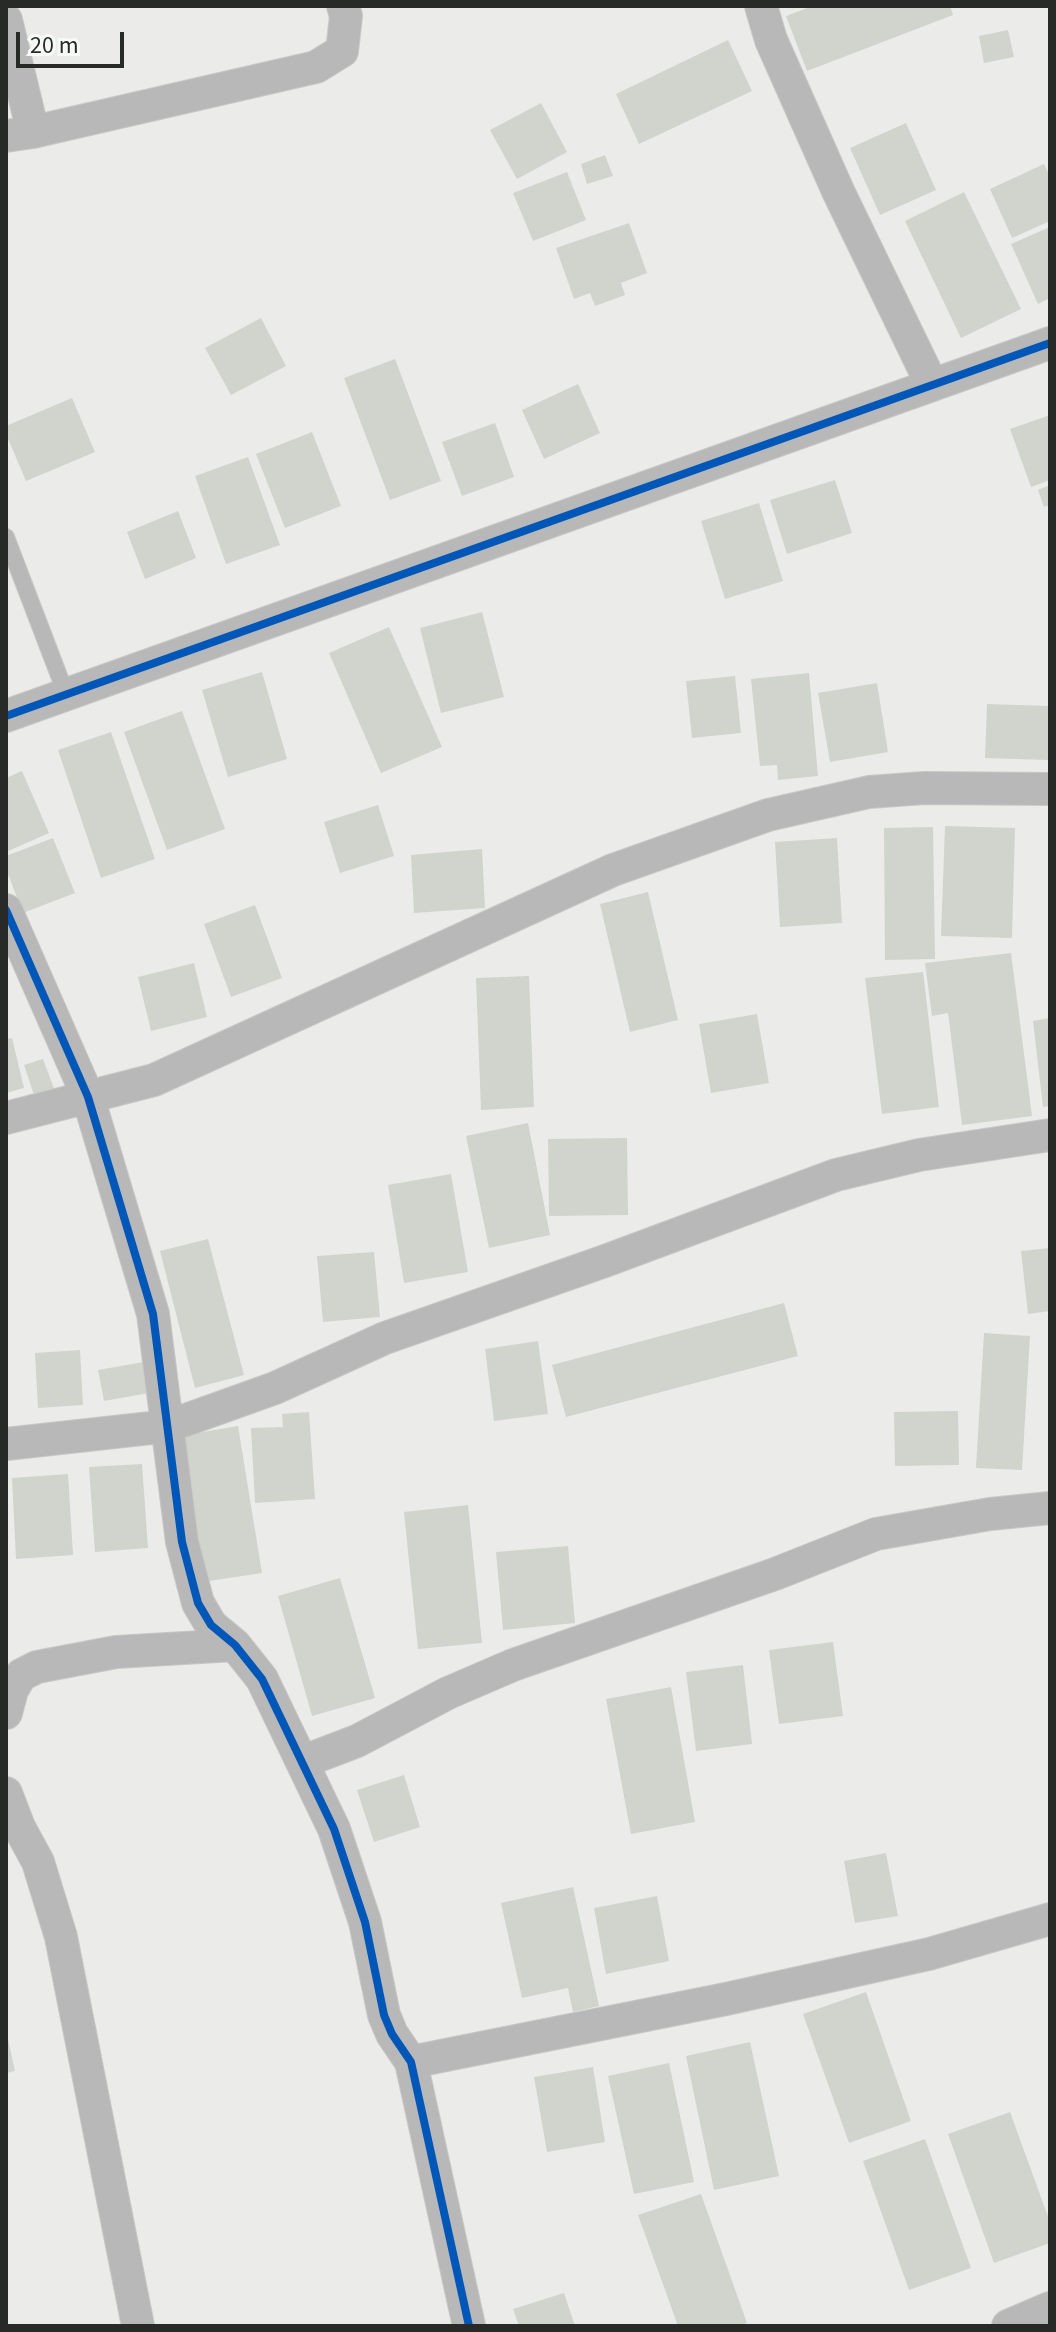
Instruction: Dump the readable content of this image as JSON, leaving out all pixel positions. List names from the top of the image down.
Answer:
{
  "scale_bar": "20 m"
}
